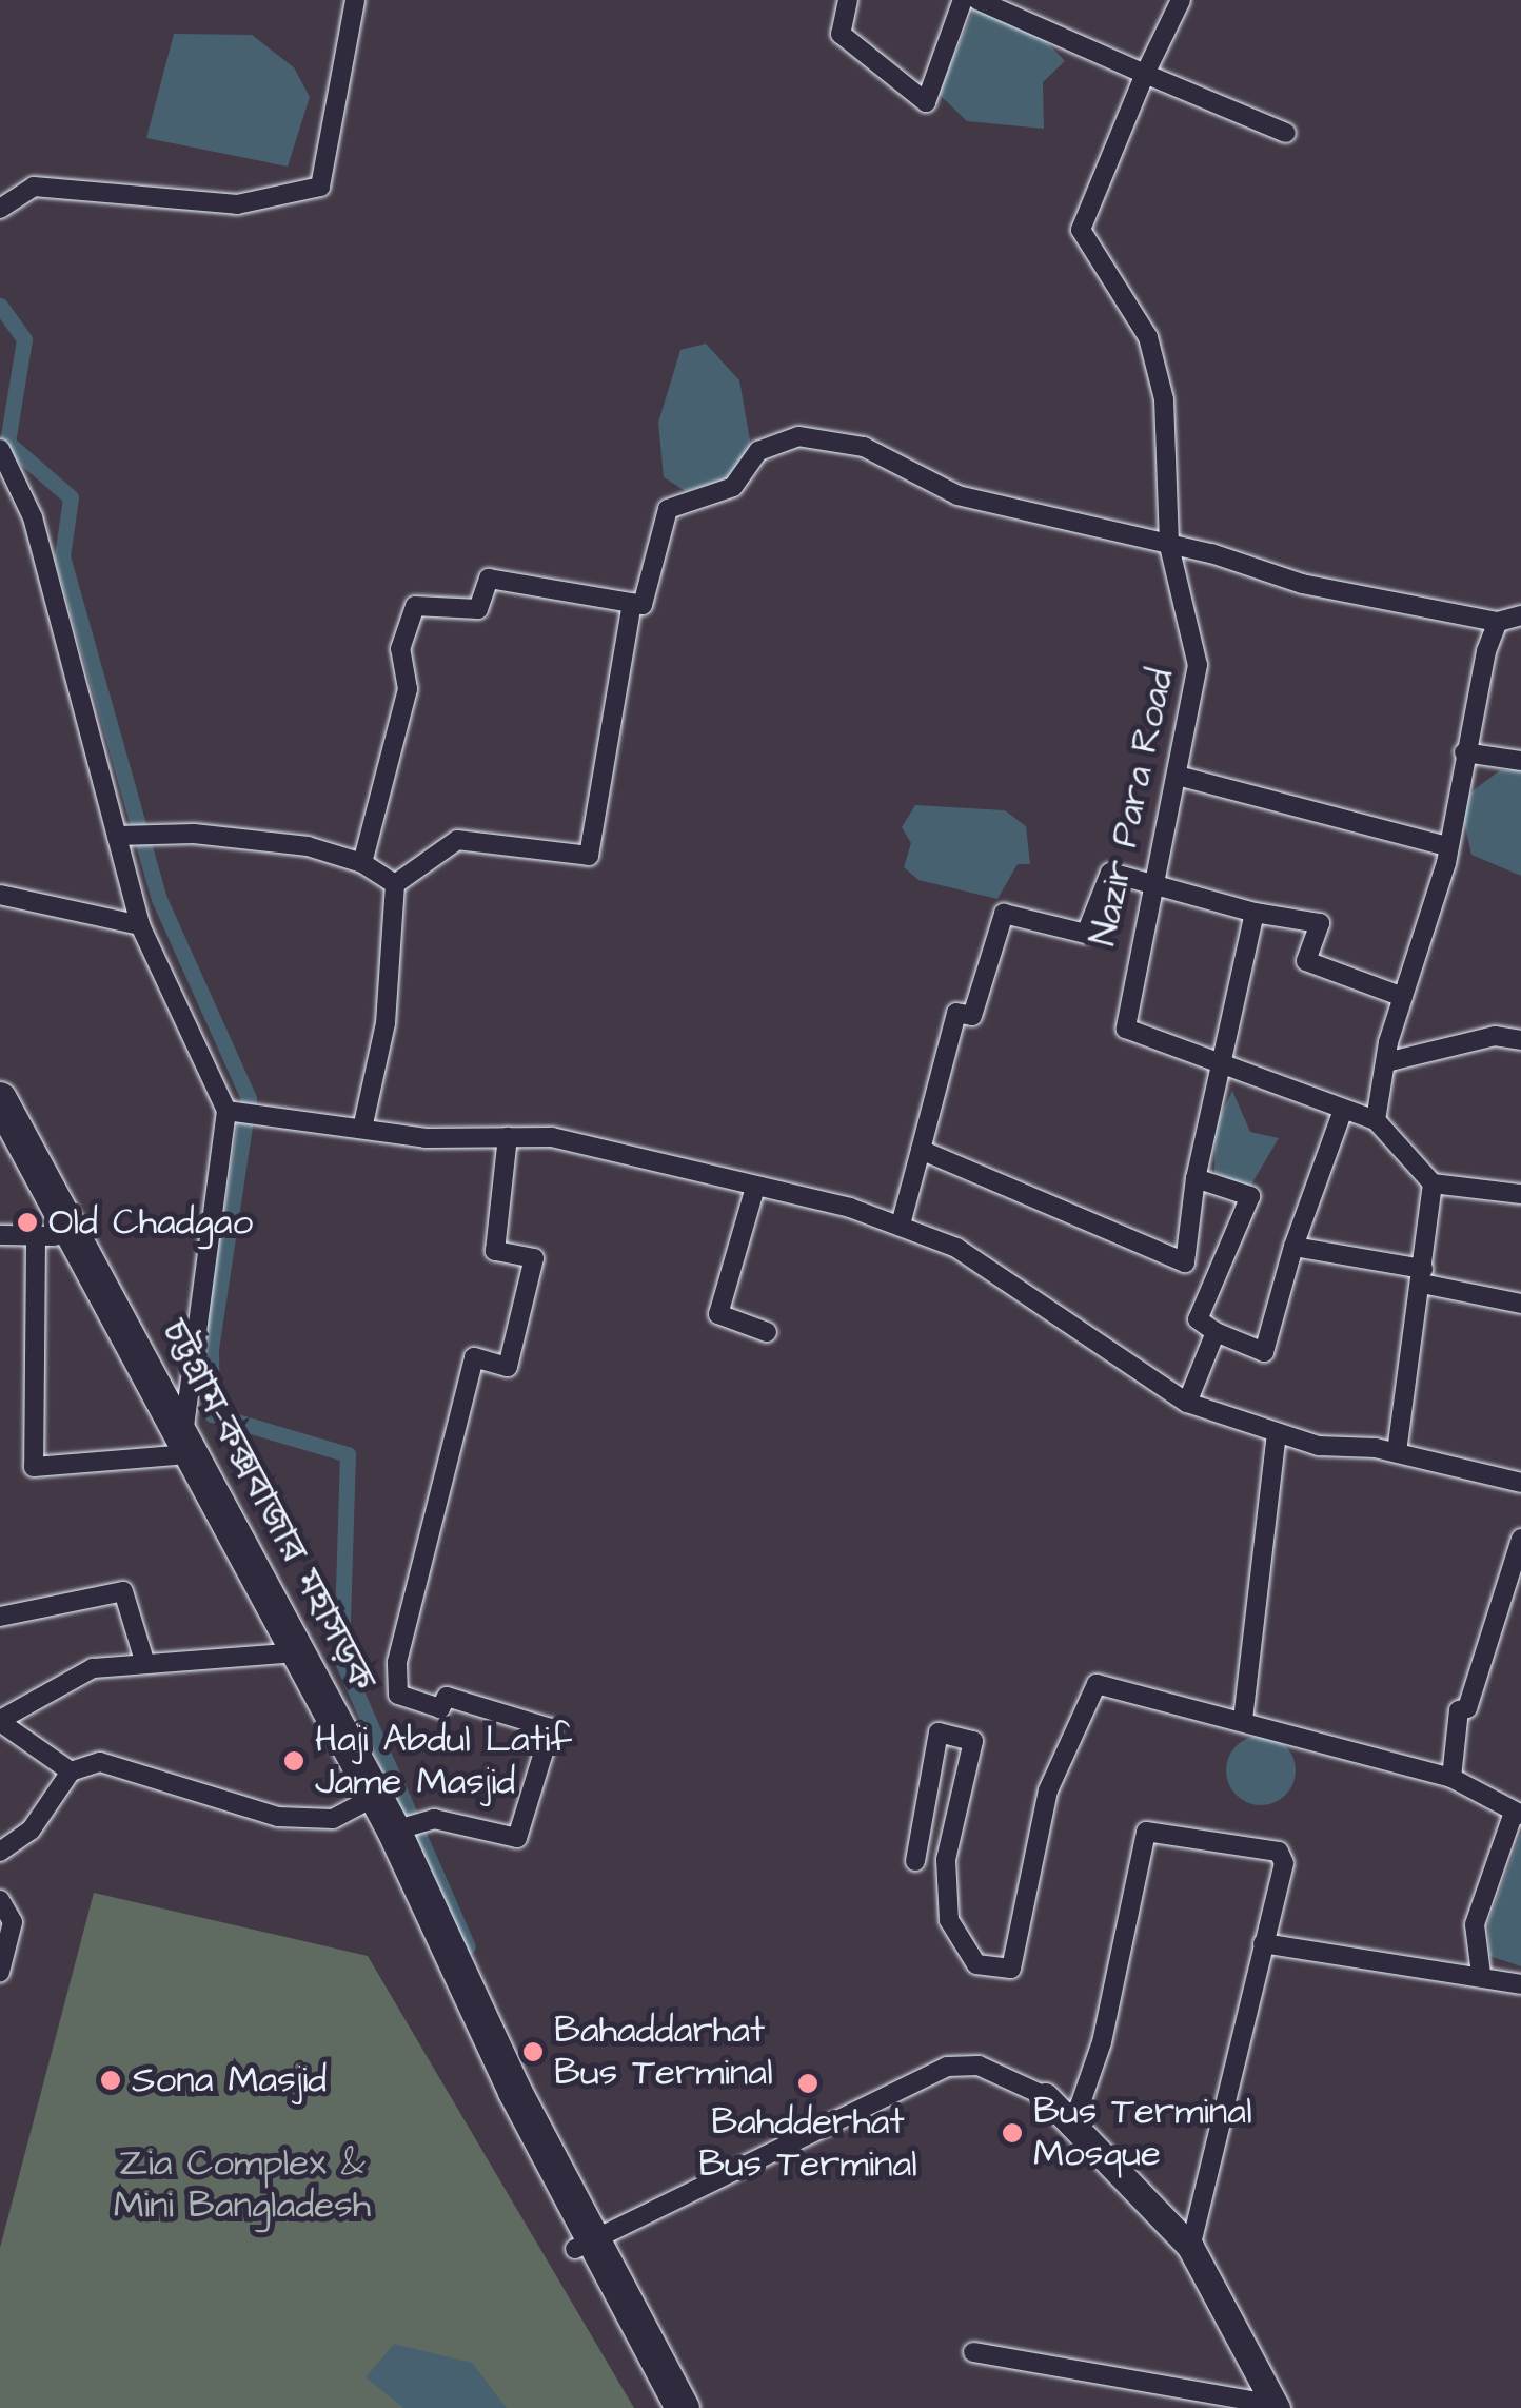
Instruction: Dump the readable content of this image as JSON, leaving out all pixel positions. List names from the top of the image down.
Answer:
{
  "streets": {
    "highway": ["চট্টগ্রাম-কক্সবাজার মহাসড়ক"],
    "street": ["Nazir Para Road"]
  },
  "parks": ["Zia Complex & Mini Bangladesh"],
  "places": [
    "Old Chadgao",
    "Haji Abdul Latif Jame Masjid",
    "Bahaddarhat Bus Terminal",
    "Sona Masjid",
    "Bahdderhat Bus Terminal",
    "Bus Terminal Mosque"
  ]
}
